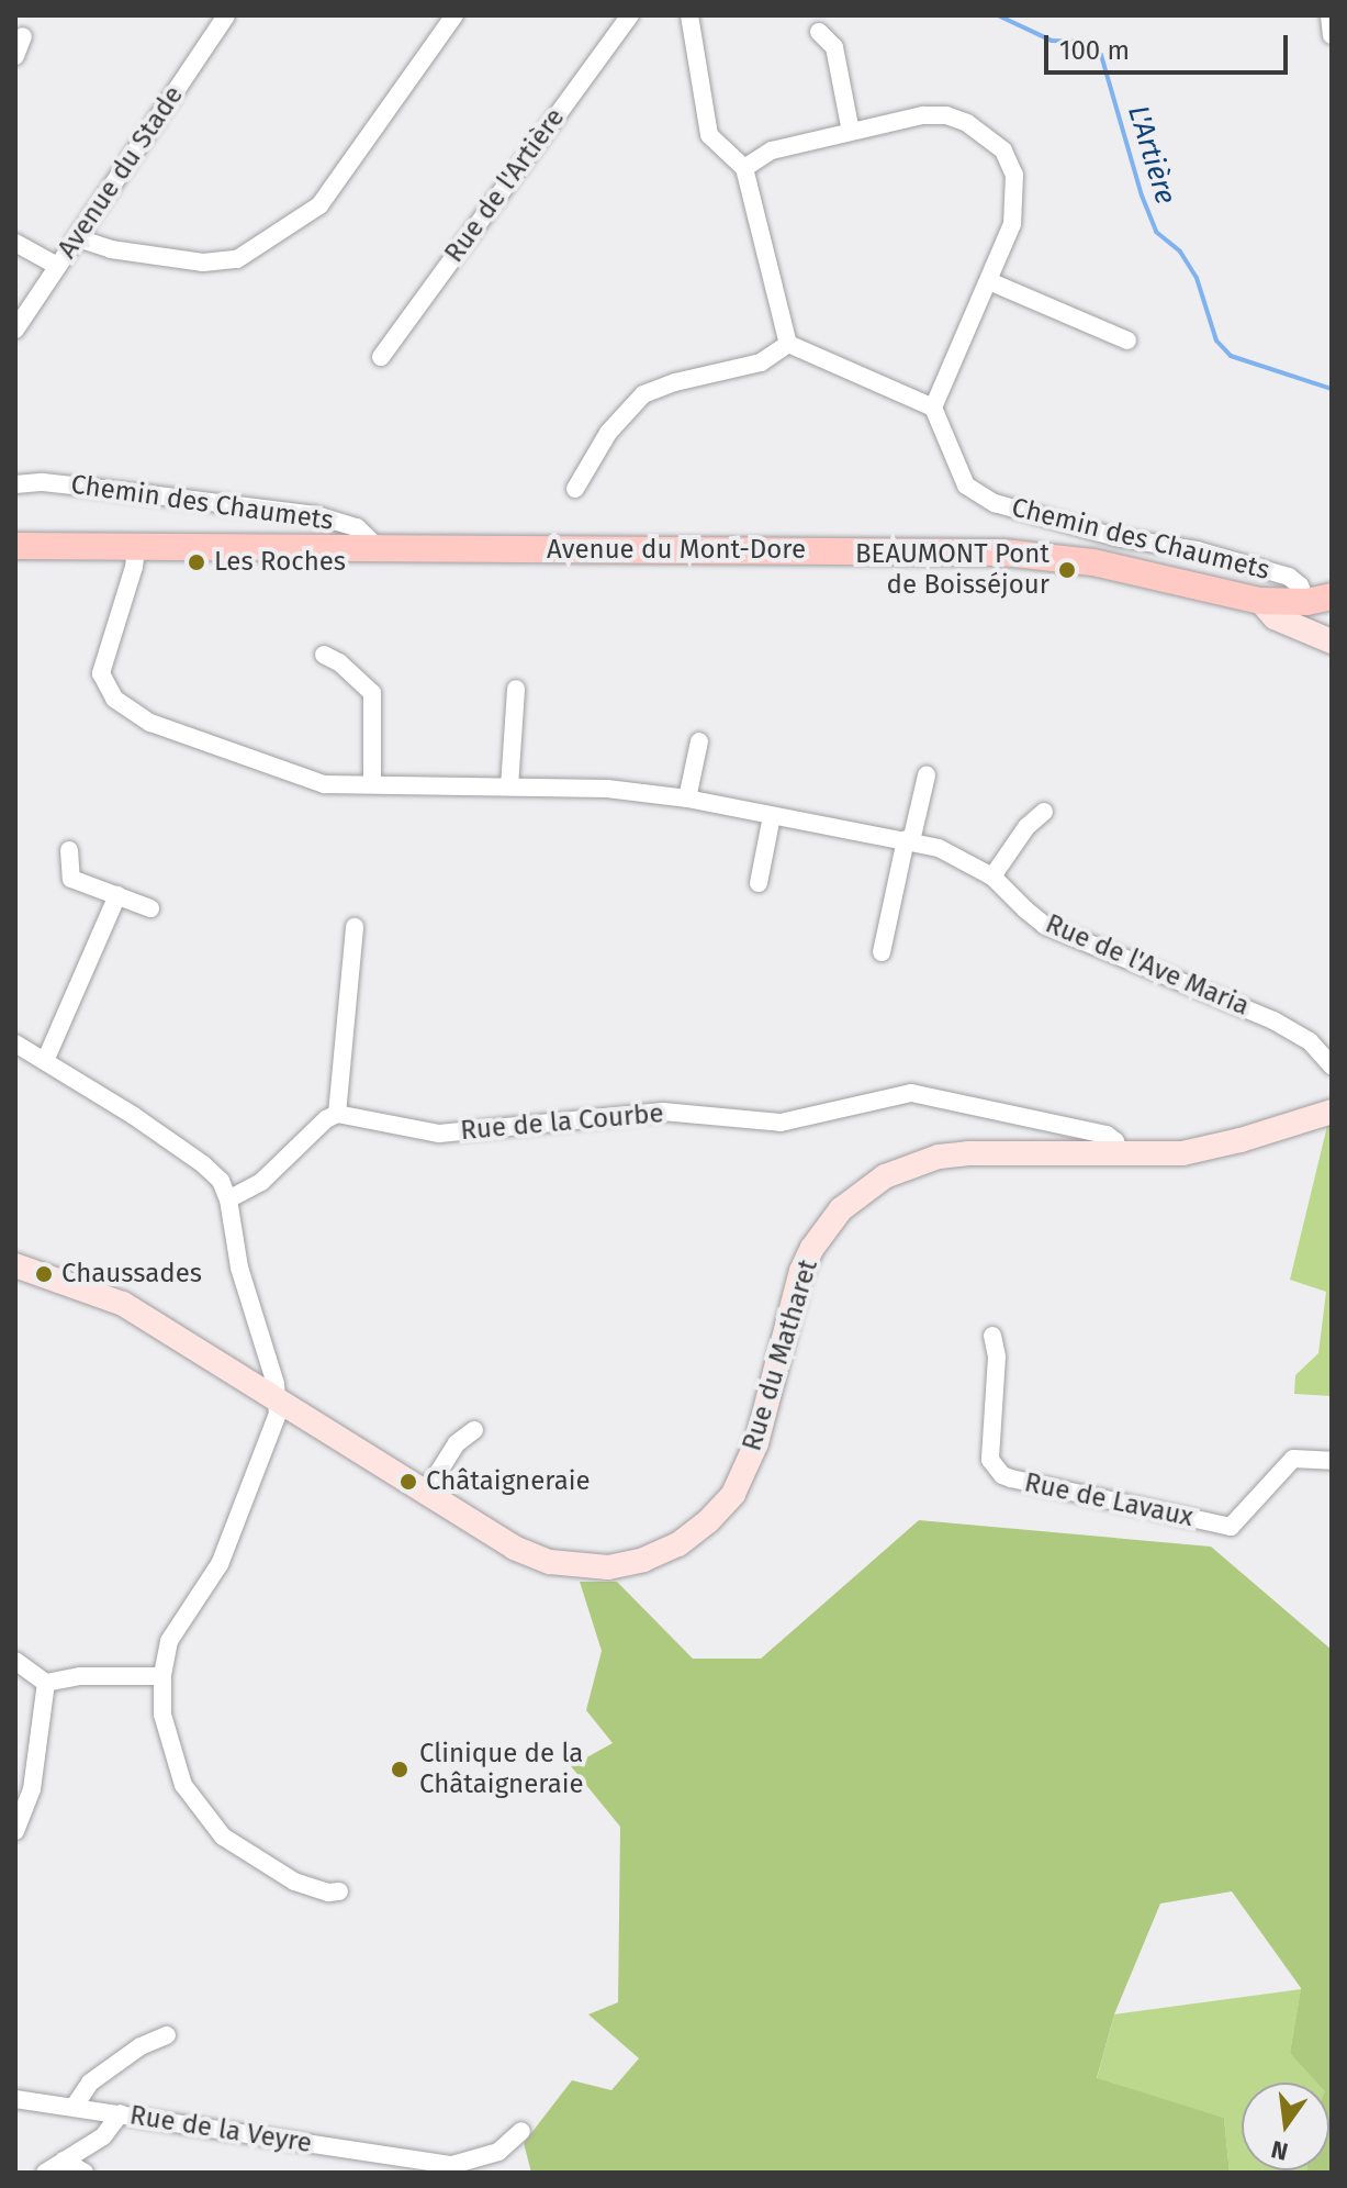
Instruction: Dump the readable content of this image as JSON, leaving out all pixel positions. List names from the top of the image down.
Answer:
{
  "streets": {
    "main road": ["Avenue du Mont-Dore"],
    "street": [
      "Avenue du Stade",
      "Rue de l'Artière",
      "Chemin des Chaumets",
      "Rue de l'Ave Maria",
      "Rue de la Courbe",
      "Rue du Matharet",
      "Rue de Lavaux",
      "Rue de la Veyre"
    ]
  },
  "crossings": [
    ["Chemin des Chaumets", "Avenue du Mont-Dore"],
    ["Avenue du Mont-Dore", "Rue de l'Ave Maria"],
    ["Rue de la Courbe", "Rue du Matharet"]
  ],
  "water": ["L'Artière"],
  "places": [
    "Les Roches",
    "BEAUMONT Pont de Boisséjour",
    "Chaussades",
    "Châtaigneraie",
    "Clinique de la Châtaigneraie"
  ],
  "scale_bar": "100 m",
  "north": "bottom"
}
